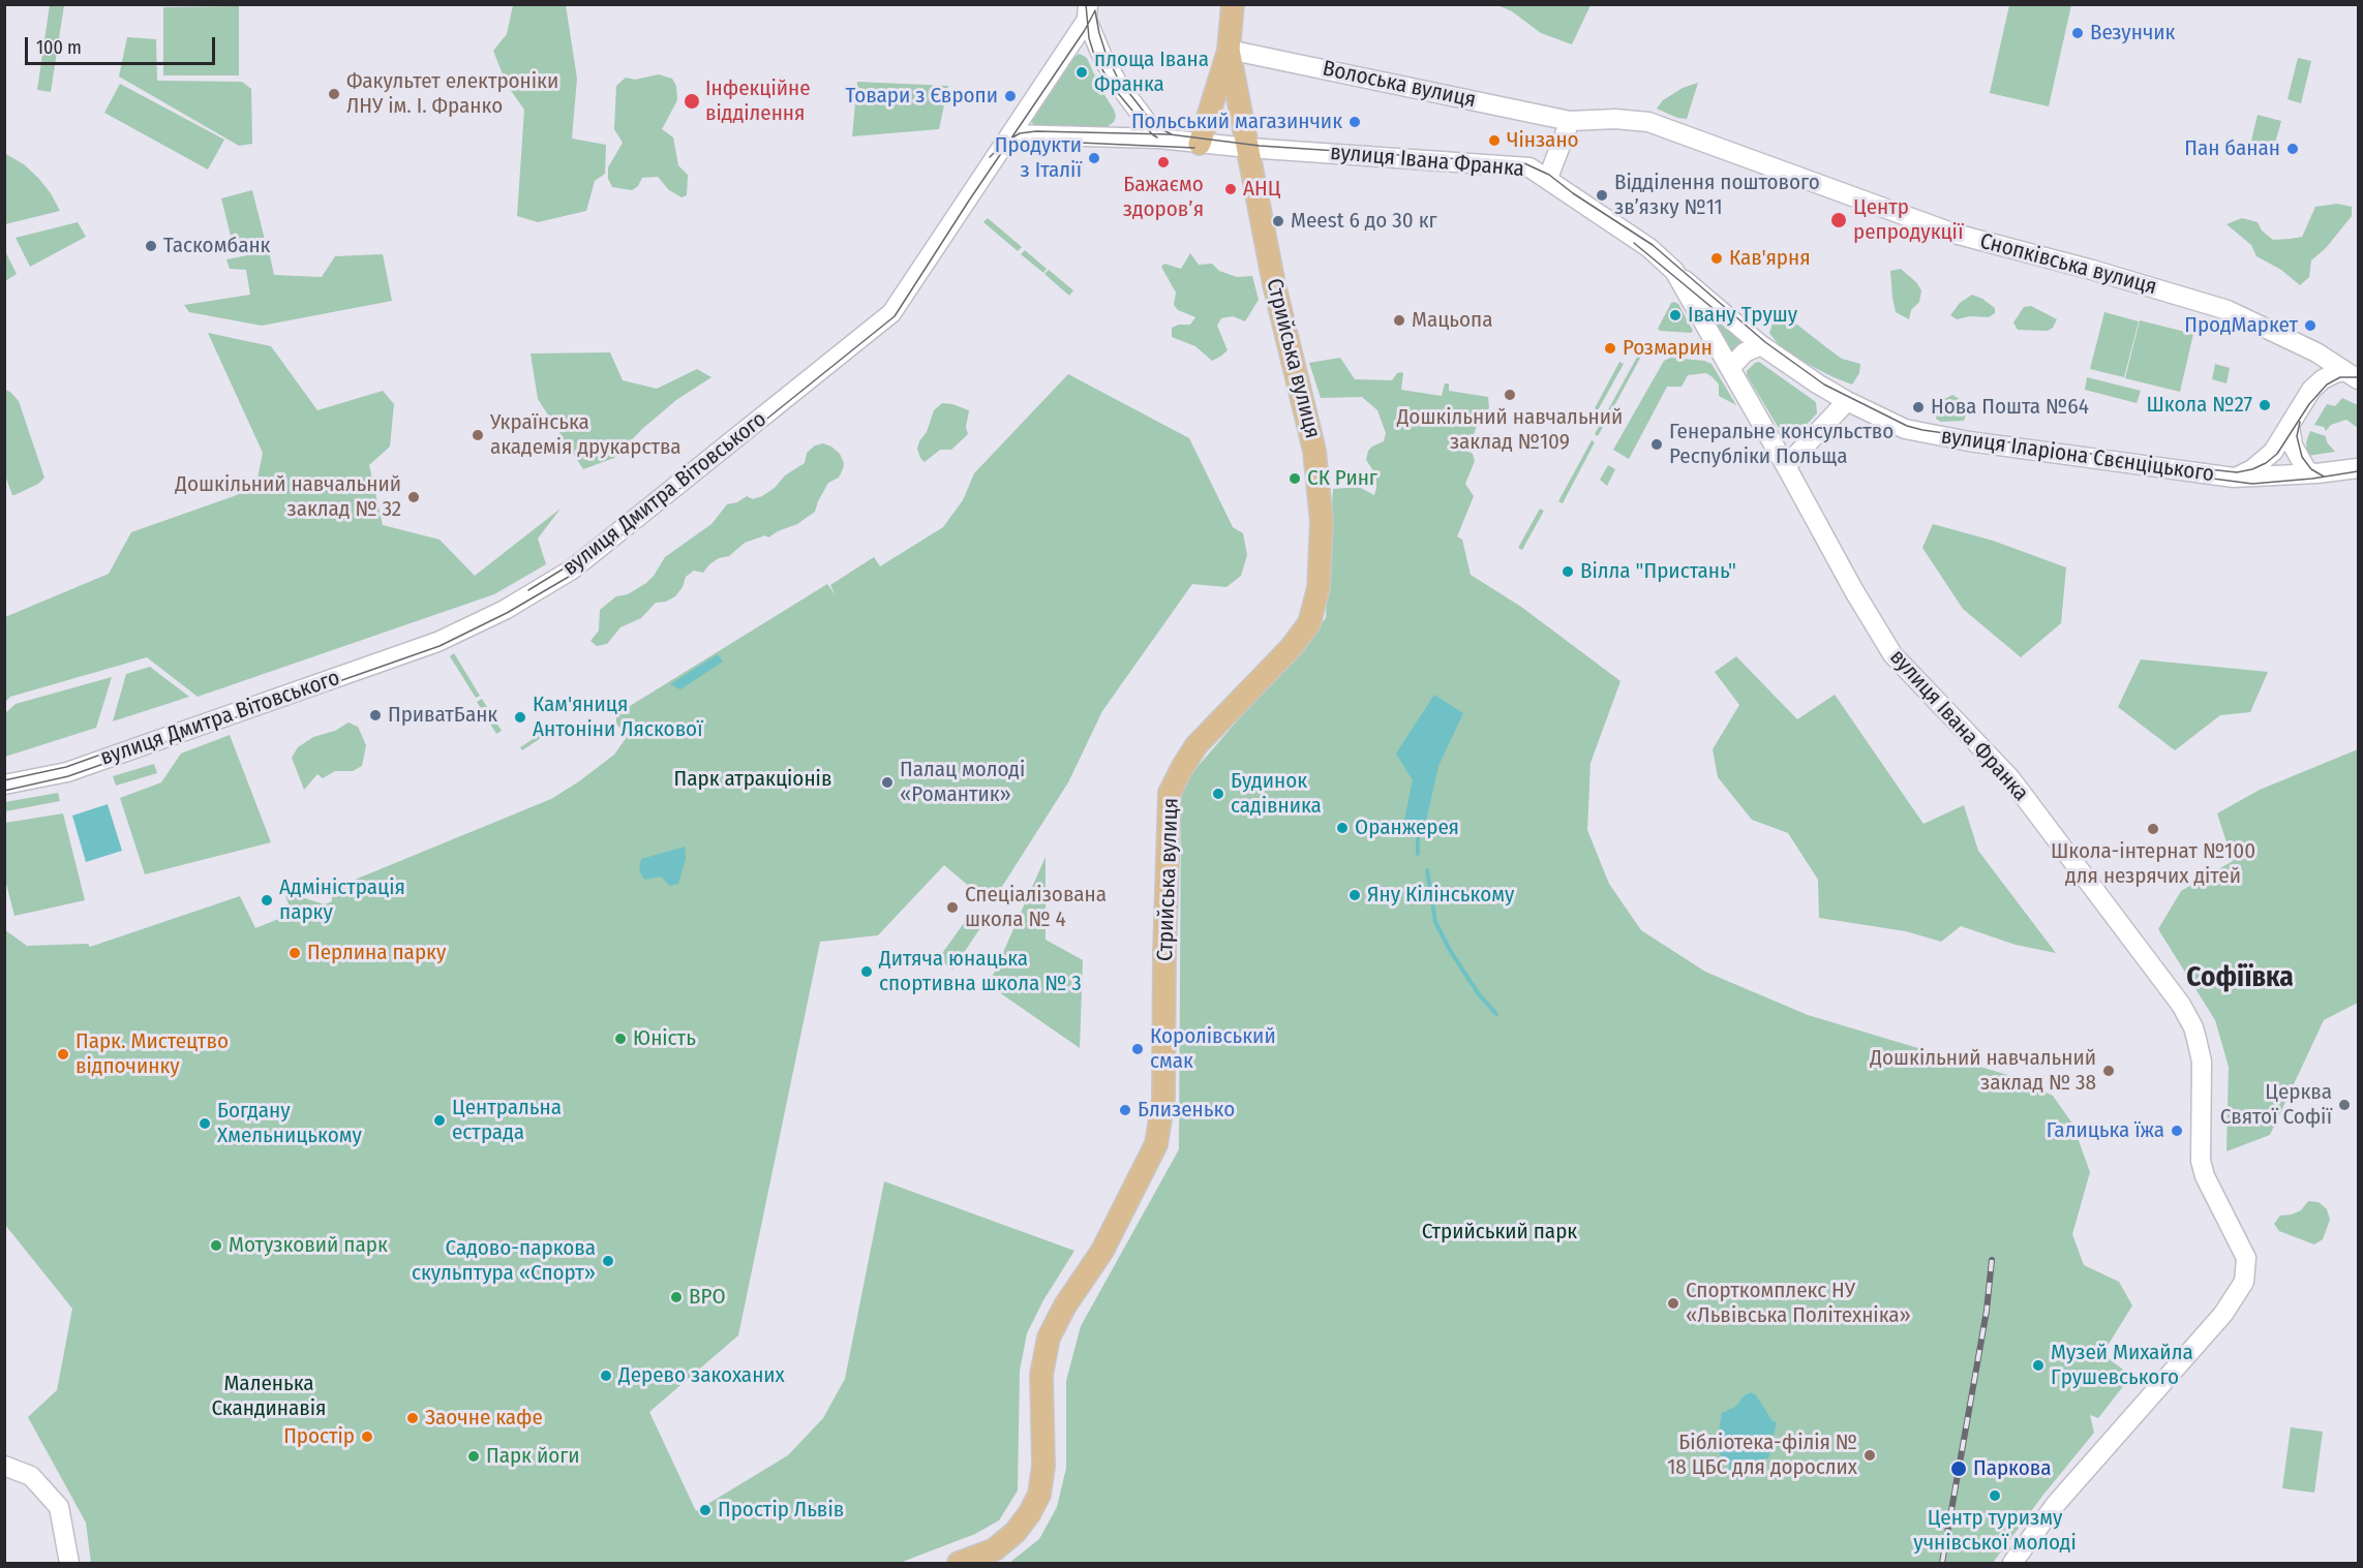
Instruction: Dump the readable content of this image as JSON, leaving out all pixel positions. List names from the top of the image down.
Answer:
{
  "streets": {
    "main road": [
      "Волоська вулиця",
      "вулиця Івана Франка",
      "Снопківська вулиця",
      "Стрийська вулиця",
      "вулиця Іларіона Свєнціцького",
      "вулиця Дмитра Вітовського"
    ]
  },
  "crossings": [
    ["Волоська вулиця", "Снопківська вулиця"],
    ["Волоська вулиця", "Стрийська вулиця"],
    ["вулиця Івана Франка", "Стрийська вулиця"],
    ["вулиця Івана Франка", "вулиця Іларіона Свєнціцького"],
    ["Снопківська вулиця", "вулиця Іларіона Свєнціцького"]
  ],
  "districts": ["Софіївка"],
  "parks": ["Парк атракціонів", "Стрийський парк", "Маленька Скандинавія"],
  "places": [
    "Везунчик",
    "площа Івана Франка",
    "Факультет електроніки ЛНУ ім. І. Франко",
    "Товари з Європи",
    "Інфекційне відділення",
    "Польський магазинчик",
    "Чінзано",
    "Пан банан",
    "Продукти з Італії",
    "Бажаємо здоровʼя",
    "АНЦ",
    "Відділення поштового зв’язку №11",
    "Центр репродукції",
    "Meest 6 до 30 кг",
    "Таскомбанк",
    "Кав'ярня",
    "Івану Трушу",
    "Мацьопа",
    "ПродМаркет",
    "Розмарин",
    "Дошкільний навчальний заклад №109",
    "Школа №27",
    "Нова Пошта №64",
    "Українська академія друкарства",
    "Генеральне консульство Республіки Польща",
    "СК Ринг",
    "Дошкільний навчальний заклад № 32",
    "Вілла \"Пристань\"",
    "ПриватБанк",
    "Кам'яниця Антоніни Ляскової",
    "Палац молоді «Романтик»",
    "Будинок садівника",
    "Оранжерея",
    "Школа-інтернат №100 для незрячих дітей",
    "Яну Кілінському",
    "Адміністрація парку",
    "Спеціалізована школа № 4",
    "Перлина парку",
    "Дитяча юнацька спортивна школа № 3",
    "Юність",
    "Королівський смак",
    "Парк. Мистецтво відпочинку",
    "Дошкільний навчальний заклад № 38",
    "Церква Святої Софії",
    "Близенько",
    "Центральна естрада",
    "Богдану Хмельницькому",
    "Галицька їжа",
    "Мотузковий парк",
    "Садово-паркова скульптура «Спорт»",
    "ВРО",
    "Спорткомплекс НУ «Львівська Політехніка»",
    "Музей Михайла Грушевського",
    "Дерево закоханих",
    "Заочне кафе",
    "Простір",
    "Бібліотека-філія № 18 ЦБС для дорослих",
    "Парк йоги",
    "Паркова",
    "Центр туризму учнівської молоді",
    "Простір Львів"
  ],
  "scale_bar": "100 m"
}
